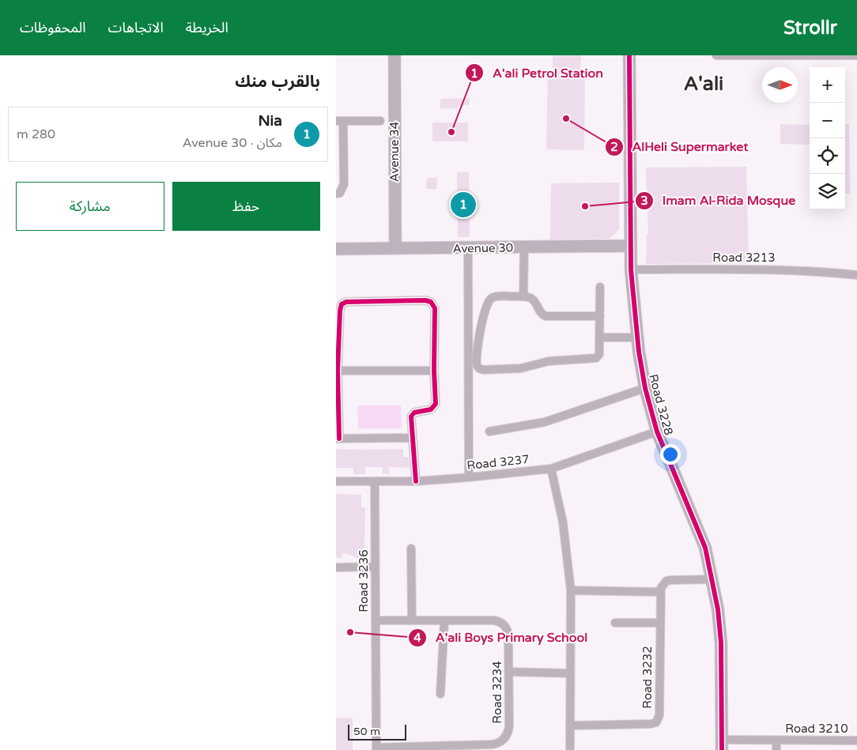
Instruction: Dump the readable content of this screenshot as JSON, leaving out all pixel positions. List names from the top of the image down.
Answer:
{
  "streets": {
    "street": [
      "Avenue 34",
      "Avenue 30",
      "Road 3213",
      "Road 3228",
      "Road 3237",
      "Road 3236",
      "Road 3232",
      "Road 3234",
      "Road 3210"
    ]
  },
  "crossings": [
    ["Avenue 34", "Avenue 30"],
    ["Avenue 30", "Road 3228"],
    ["Road 3213", "Road 3228"],
    ["Road 3228", "Road 3237"],
    ["Road 3228", "Road 3210"],
    ["Road 3237", "Road 3236"],
    ["Road 3236", "Road 3234"]
  ],
  "districts": ["A'ali"],
  "places": [
    "AlHeli Supermarket",
    "A'ali Petrol Station",
    "Imam Al-Rida Mosque",
    "A'ali Boys Primary School"
  ],
  "scale_bar": "50 m",
  "north": "right",
  "page": {
    "header": "Strollr",
    "nav": ["الخريطة", "الاتجاهات", "المحفوظات"],
    "heading": "بالقرب منك",
    "map_buttons": ["+", "−"],
    "list": [
      {
        "mark": "1",
        "name": "Nia",
        "note": "مكان · Avenue 30",
        "value": "280 m"
      }
    ],
    "buttons": ["حفظ", "مشاركة"],
    "pins": "1",
    "scale": "50 m"
  }
}
